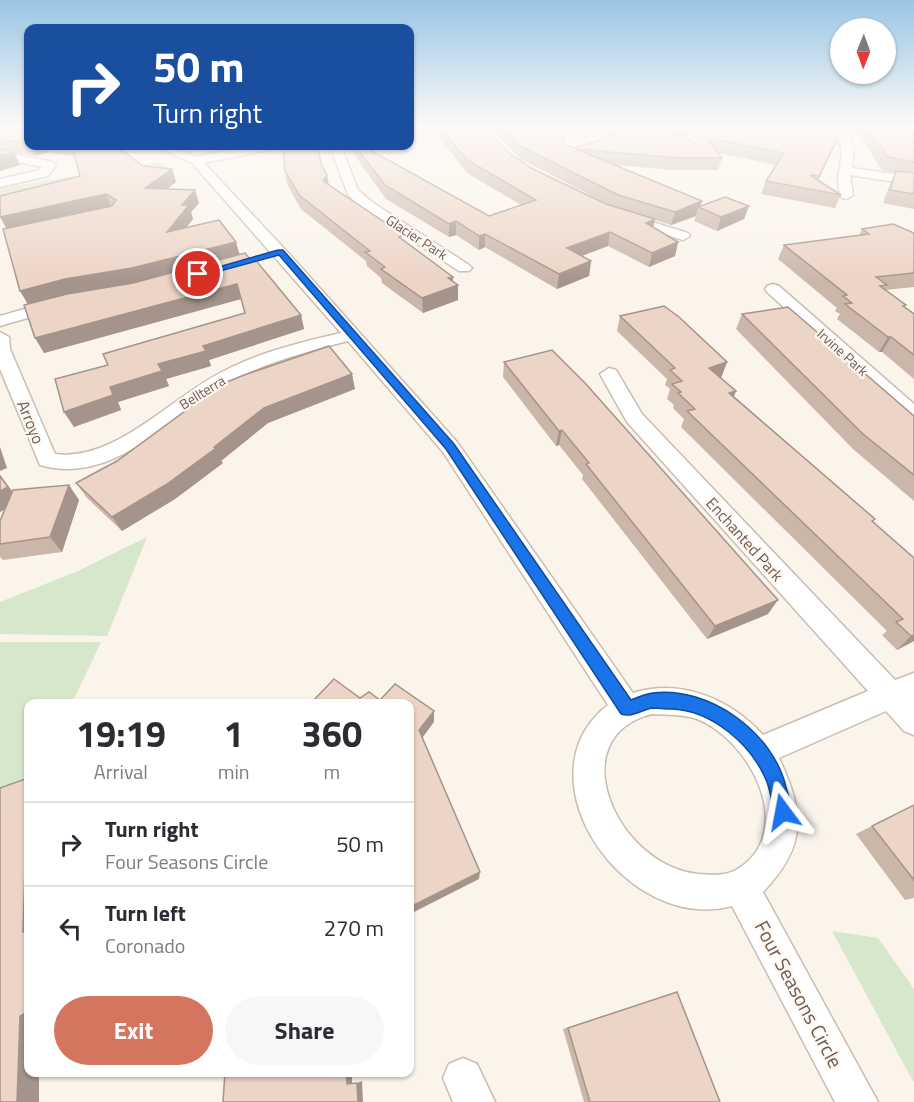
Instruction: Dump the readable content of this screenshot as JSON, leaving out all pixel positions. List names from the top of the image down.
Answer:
{
  "streets": {
    "street": [
      "Glacier Park",
      "Irvine Park",
      "Bellterra",
      "Arroyo",
      "Enchanted Park",
      "Four Seasons Circle"
    ]
  },
  "crossings": [
    ["Bellterra", "Arroyo"]
  ],
  "north": "bottom",
  "page": {
    "turn": ["50 m", "Turn right"],
    "eta": [
      "19:19",
      "Arrival",
      "1",
      "min",
      "360",
      "m"
    ],
    "list": [
      {
        "name": "Turn right",
        "note": "Four Seasons Circle",
        "value": "50 m"
      },
      {
        "name": "Turn left",
        "note": "Coronado",
        "value": "270 m"
      }
    ],
    "buttons": ["Exit", "Share"]
  }
}
